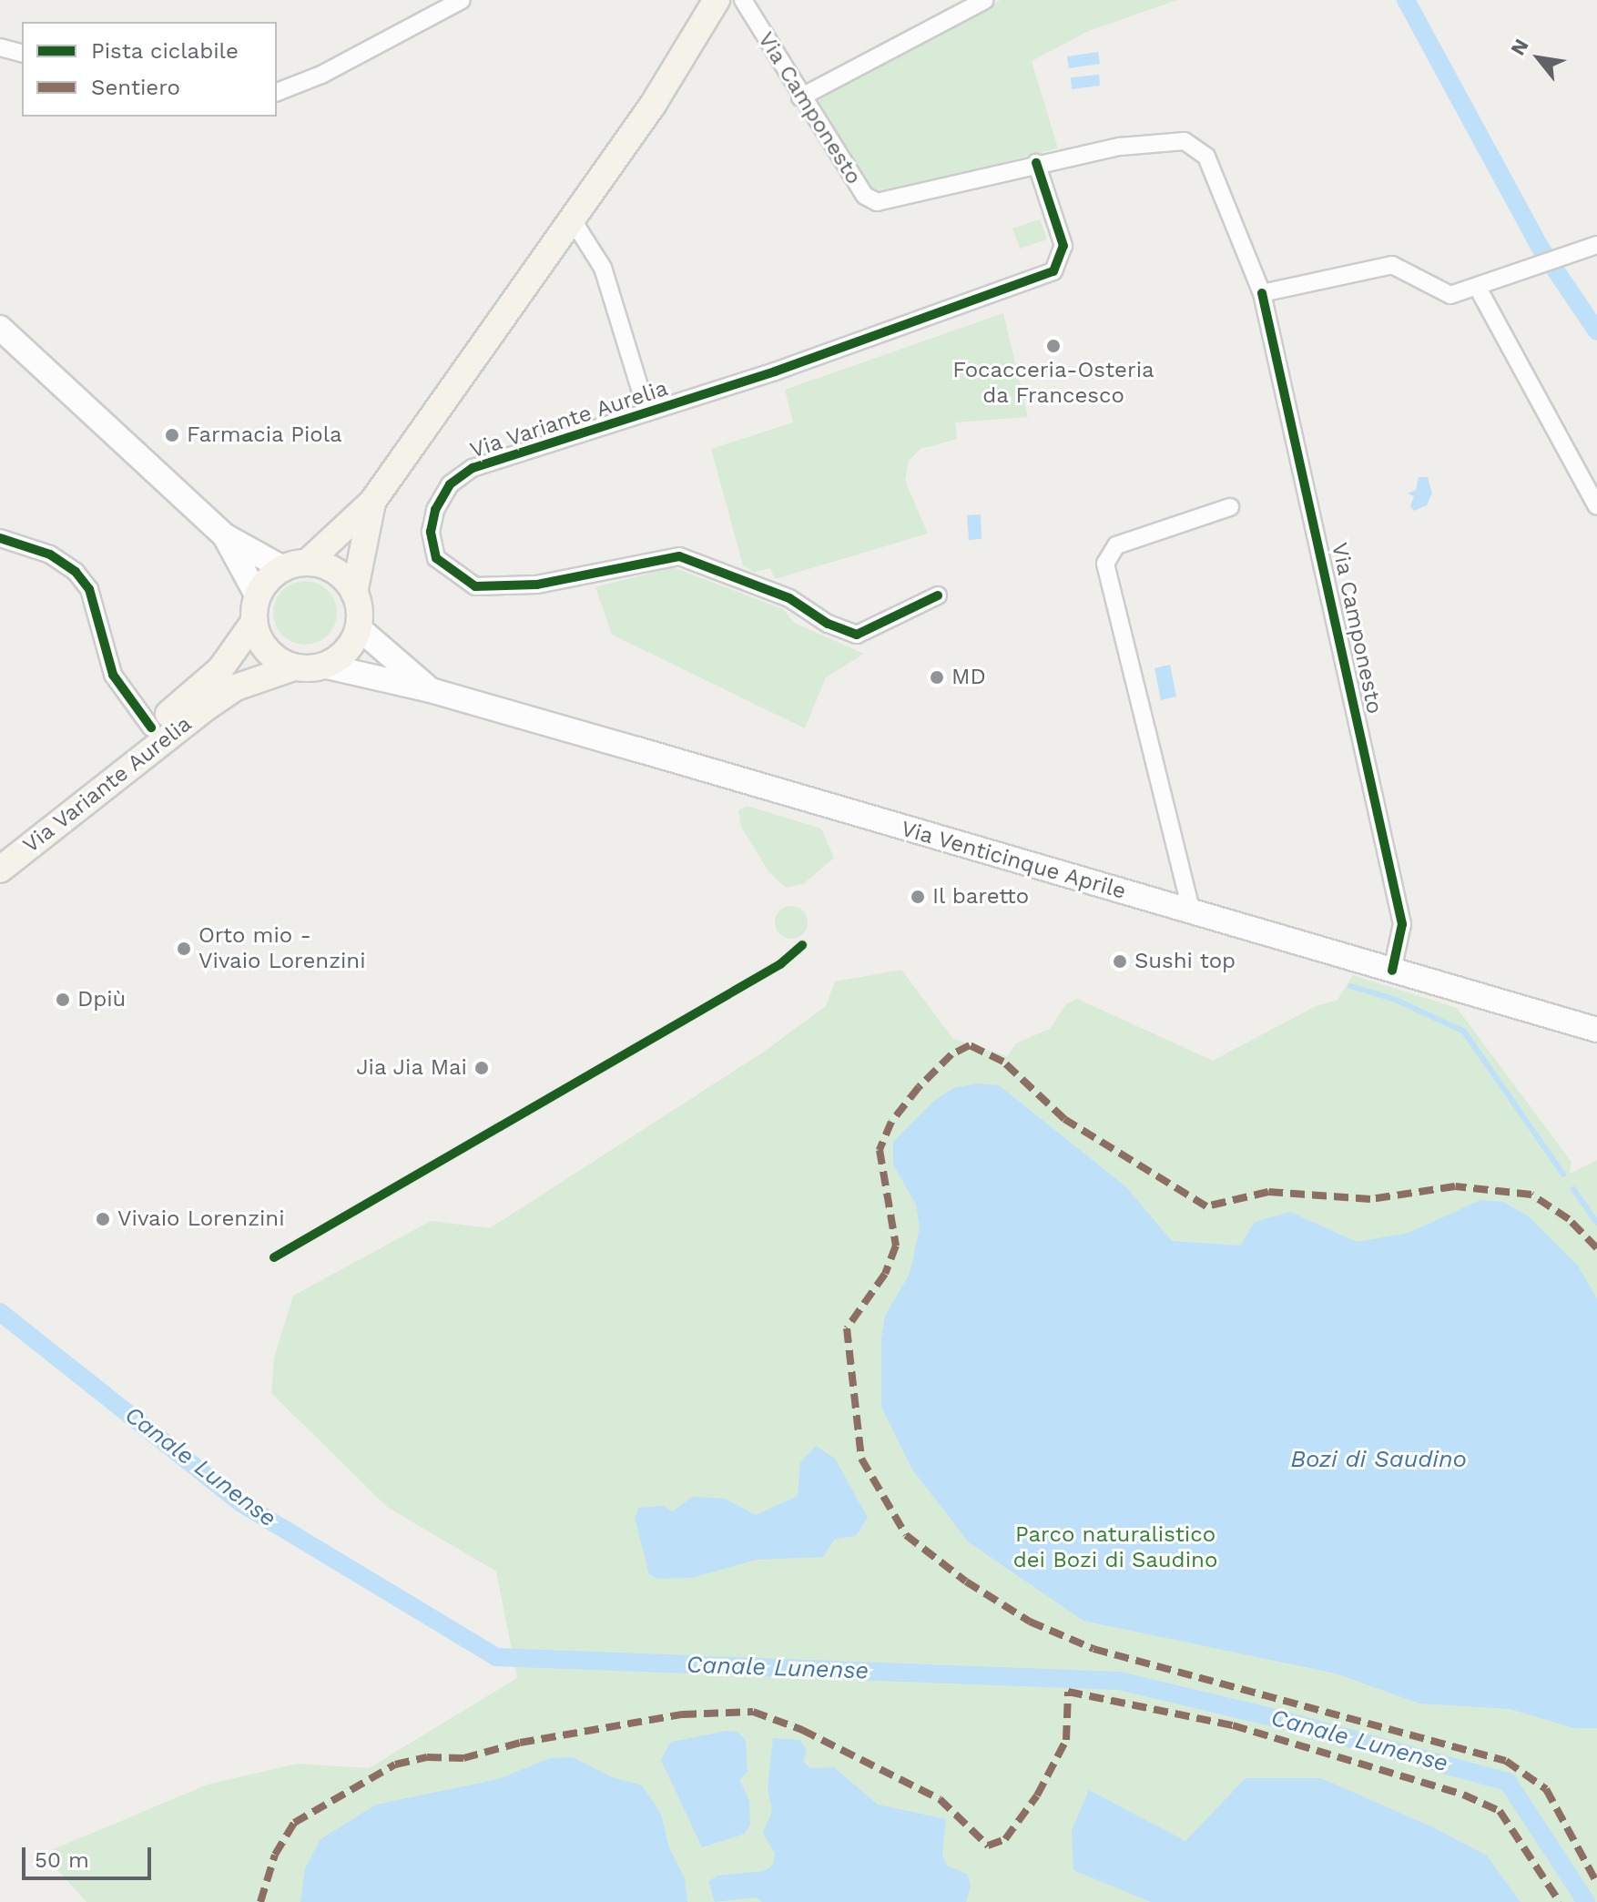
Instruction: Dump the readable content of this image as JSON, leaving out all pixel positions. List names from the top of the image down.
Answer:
{
  "streets": {
    "main road": ["Via Variante Aurelia", "Via Venticinque Aprile"],
    "street": ["Via Camponesto"]
  },
  "crossings": [
    ["Via Camponesto", "Via Variante Aurelia"],
    ["Via Camponesto", "Via Venticinque Aprile"],
    ["Via Variante Aurelia", "Via Venticinque Aprile"]
  ],
  "water": ["Bozi di Saudino", "Canale Lunense"],
  "parks": ["Parco naturalistico dei Bozi di Saudino"],
  "places": [
    "Focacceria-Osteria da Francesco",
    "Farmacia Piola",
    "MD",
    "Il baretto",
    "Orto mio - Vivaio Lorenzini",
    "Sushi top",
    "Dpiù",
    "Jia Jia Mai",
    "Vivaio Lorenzini"
  ],
  "legend": ["Pista ciclabile", "Sentiero"],
  "scale_bar": "50 m",
  "north": "top left"
}
